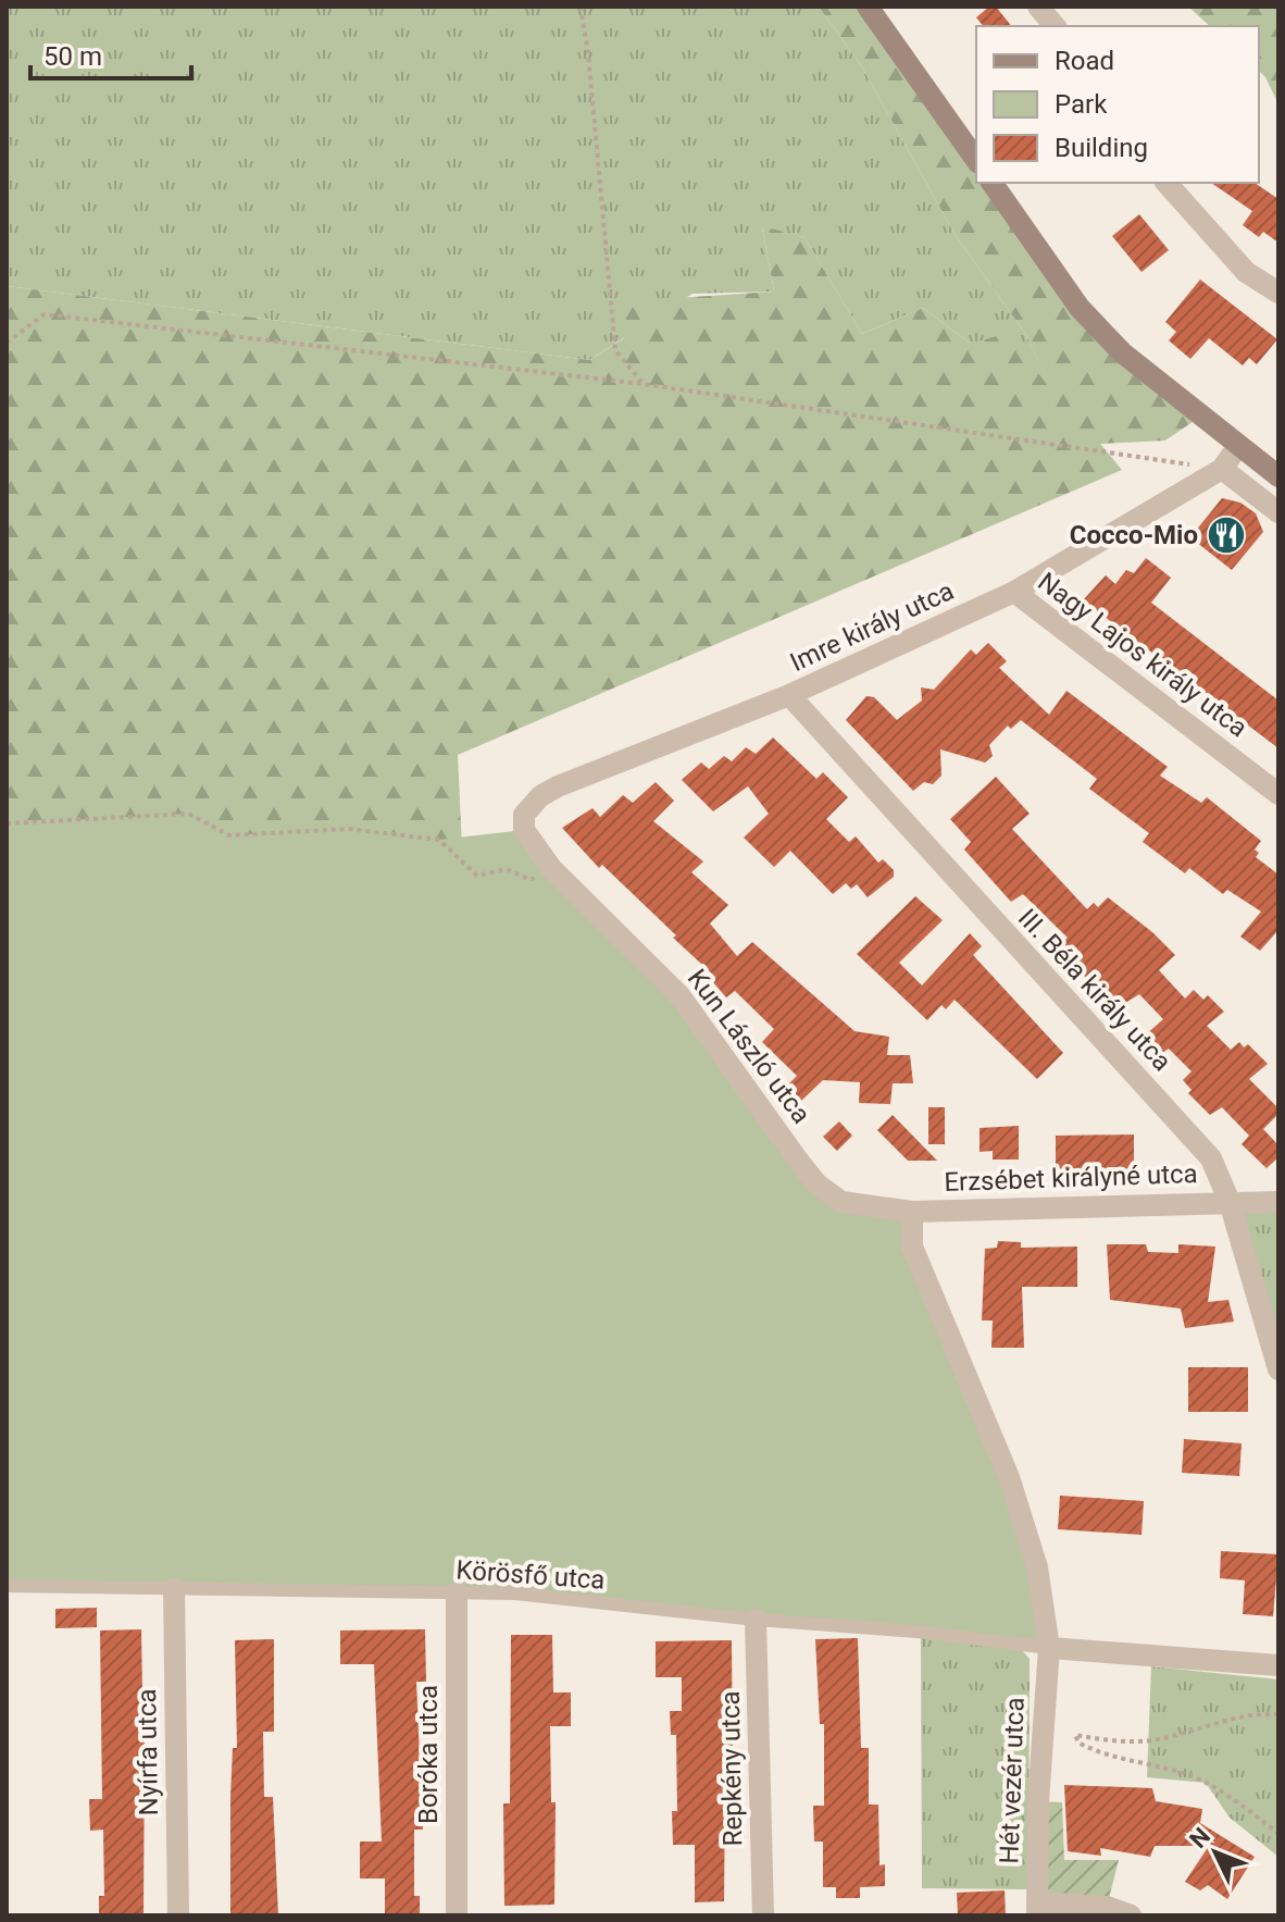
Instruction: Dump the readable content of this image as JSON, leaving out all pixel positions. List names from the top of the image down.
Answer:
{
  "streets": {
    "street": [
      "Imre király utca",
      "Nagy Lajos király utca",
      "III. Béla király utca",
      "Kun László utca",
      "Erzsébet királyné utca",
      "Nyírfa utca",
      "Boróka utca",
      "Repkény utca",
      "Hét vezér utca"
    ],
    "lane": ["Körösfő utca"]
  },
  "crossings": [
    ["Imre király utca", "Nagy Lajos király utca"],
    ["Imre király utca", "III. Béla király utca"],
    ["Imre király utca", "Kun László utca"],
    ["III. Béla király utca", "Erzsébet királyné utca"],
    ["Kun László utca", "Erzsébet királyné utca"],
    ["Körösfő utca", "Nyírfa utca"],
    ["Körösfő utca", "Boróka utca"],
    ["Körösfő utca", "Repkény utca"],
    ["Körösfő utca", "Hét vezér utca"]
  ],
  "places": {
    "restaurant": ["Cocco-Mio"]
  },
  "legend": ["Road", "Park", "Building"],
  "scale_bar": "50 m",
  "north": "top left"
}
